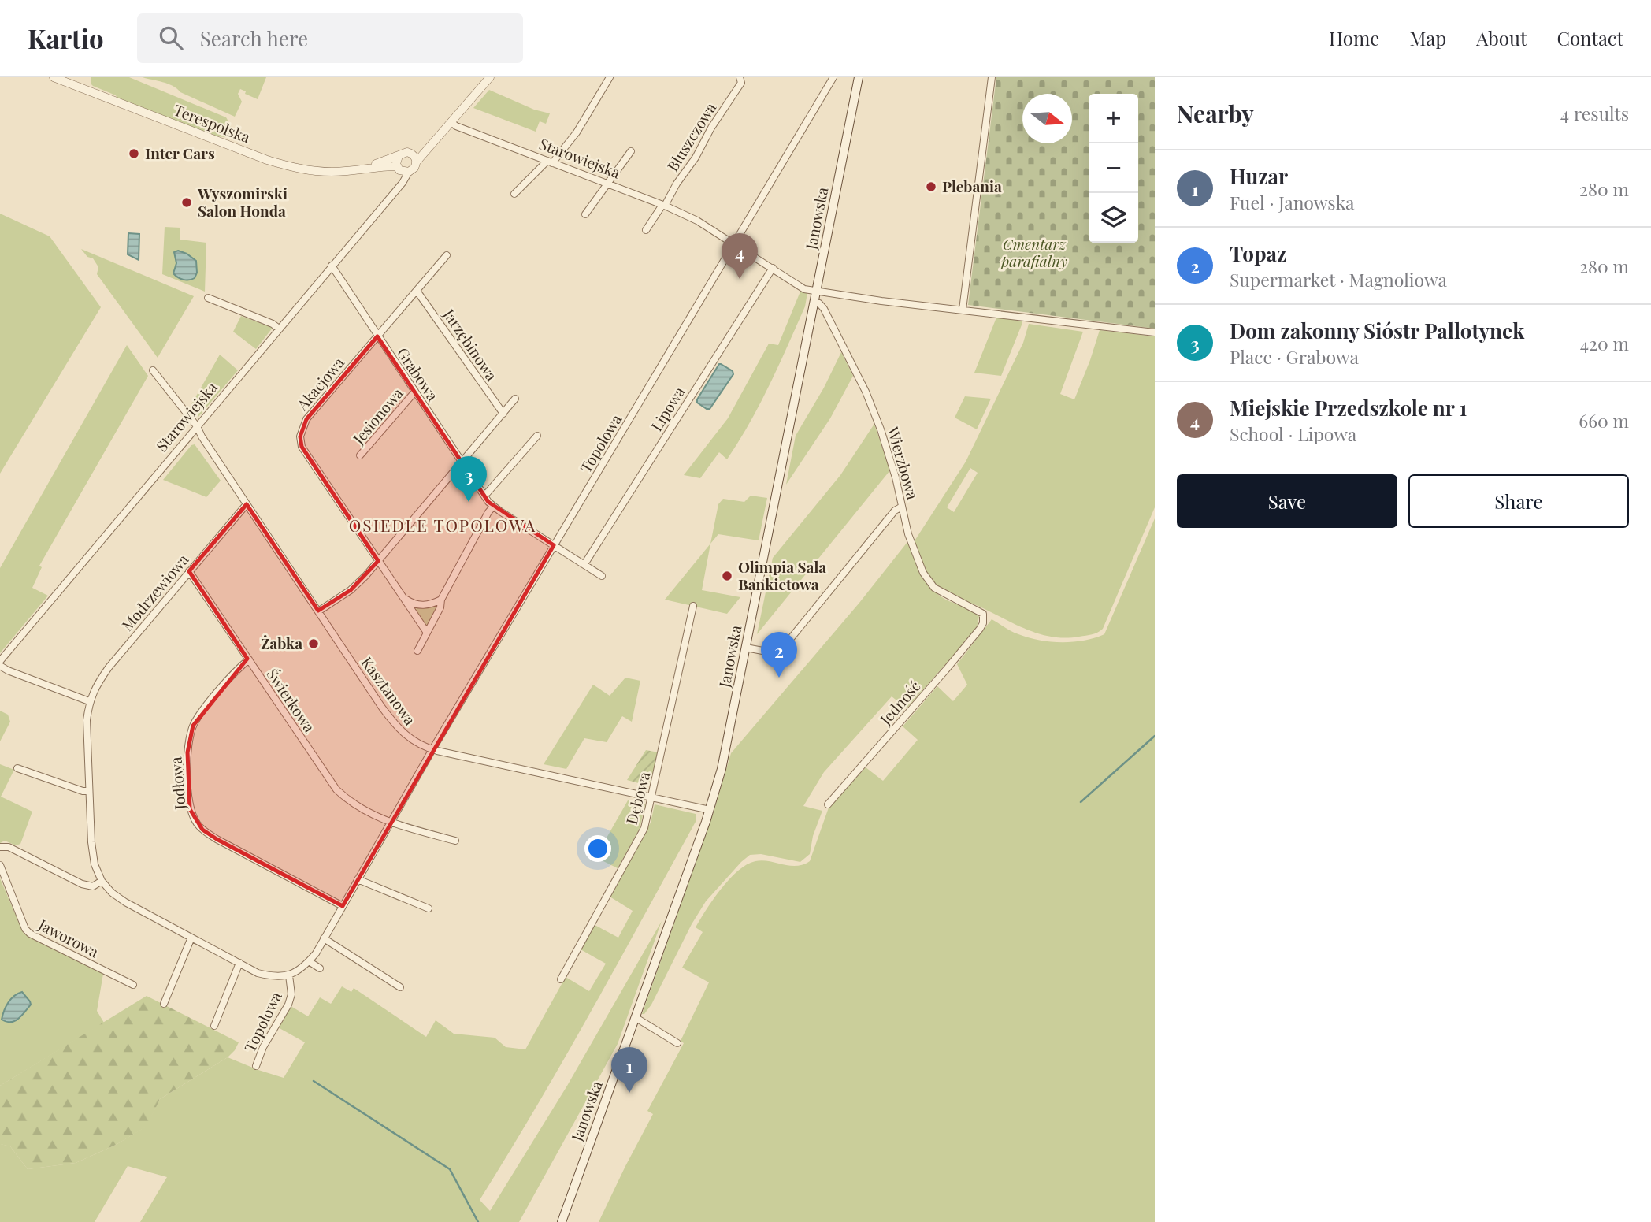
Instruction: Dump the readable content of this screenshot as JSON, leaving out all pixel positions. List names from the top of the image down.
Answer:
{
  "streets": {
    "main road": ["Janowska"],
    "street": [
      "Terespolska",
      "Bluszczowa",
      "Starowiejska",
      "Jarzębinowa",
      "Grabowa",
      "Akacjowa",
      "Lipowa",
      "Jesionowa",
      "Topolowa",
      "Wierzbowa",
      "Modrzewiowa",
      "Kasztanowa",
      "Świerkowa",
      "Jedność",
      "Jodłowa",
      "Dębowa",
      "Jaworowa"
    ]
  },
  "crossings": [
    ["Terespolska", "Starowiejska"],
    ["Bluszczowa", "Starowiejska"],
    ["Starowiejska", "Janowska"],
    ["Starowiejska", "Grabowa"],
    ["Starowiejska", "Lipowa"],
    ["Starowiejska", "Topolowa"],
    ["Starowiejska", "Kasztanowa"],
    ["Janowska", "Wierzbowa"],
    ["Janowska", "Kasztanowa"],
    ["Jarzębinowa", "Akacjowa"],
    ["Grabowa", "Akacjowa"],
    ["Grabowa", "Lipowa"],
    ["Grabowa", "Jesionowa"],
    ["Grabowa", "Topolowa"],
    ["Topolowa", "Modrzewiowa"],
    ["Topolowa", "Kasztanowa"],
    ["Topolowa", "Świerkowa"],
    ["Topolowa", "Jodłowa"],
    ["Wierzbowa", "Jedność"],
    ["Modrzewiowa", "Kasztanowa"],
    ["Modrzewiowa", "Świerkowa"],
    ["Kasztanowa", "Dębowa"],
    ["Świerkowa", "Jodłowa"]
  ],
  "districts": ["OSIEDLE TOPOLOWA"],
  "parks": ["Cmentarz parafialny"],
  "places": [
    "Inter Cars",
    "Plebania",
    "Wyszomirski Salon Honda",
    "Olimpia Sala Bankietowa",
    "Żabka"
  ],
  "north": "right",
  "page": {
    "header": "Kartio",
    "search": "Search here",
    "nav": [
      "Home",
      "Map",
      "About",
      "Contact"
    ],
    "heading": ["Nearby", "4 results"],
    "map_buttons": ["+", "−"],
    "list": [
      {
        "mark": "1",
        "name": "Huzar",
        "note": "Fuel · Janowska",
        "value": "280 m"
      },
      {
        "mark": "2",
        "name": "Topaz",
        "note": "Supermarket · Magnoliowa",
        "value": "280 m"
      },
      {
        "mark": "3",
        "name": "Dom zakonny Sióstr Pallotynek",
        "note": "Place · Grabowa",
        "value": "420 m"
      },
      {
        "mark": "4",
        "name": "Miejskie Przedszkole nr 1",
        "note": "School · Lipowa",
        "value": "660 m"
      }
    ],
    "pins": [
      "4",
      "3",
      "2",
      "1"
    ],
    "buttons": ["Save", "Share"]
  }
}
